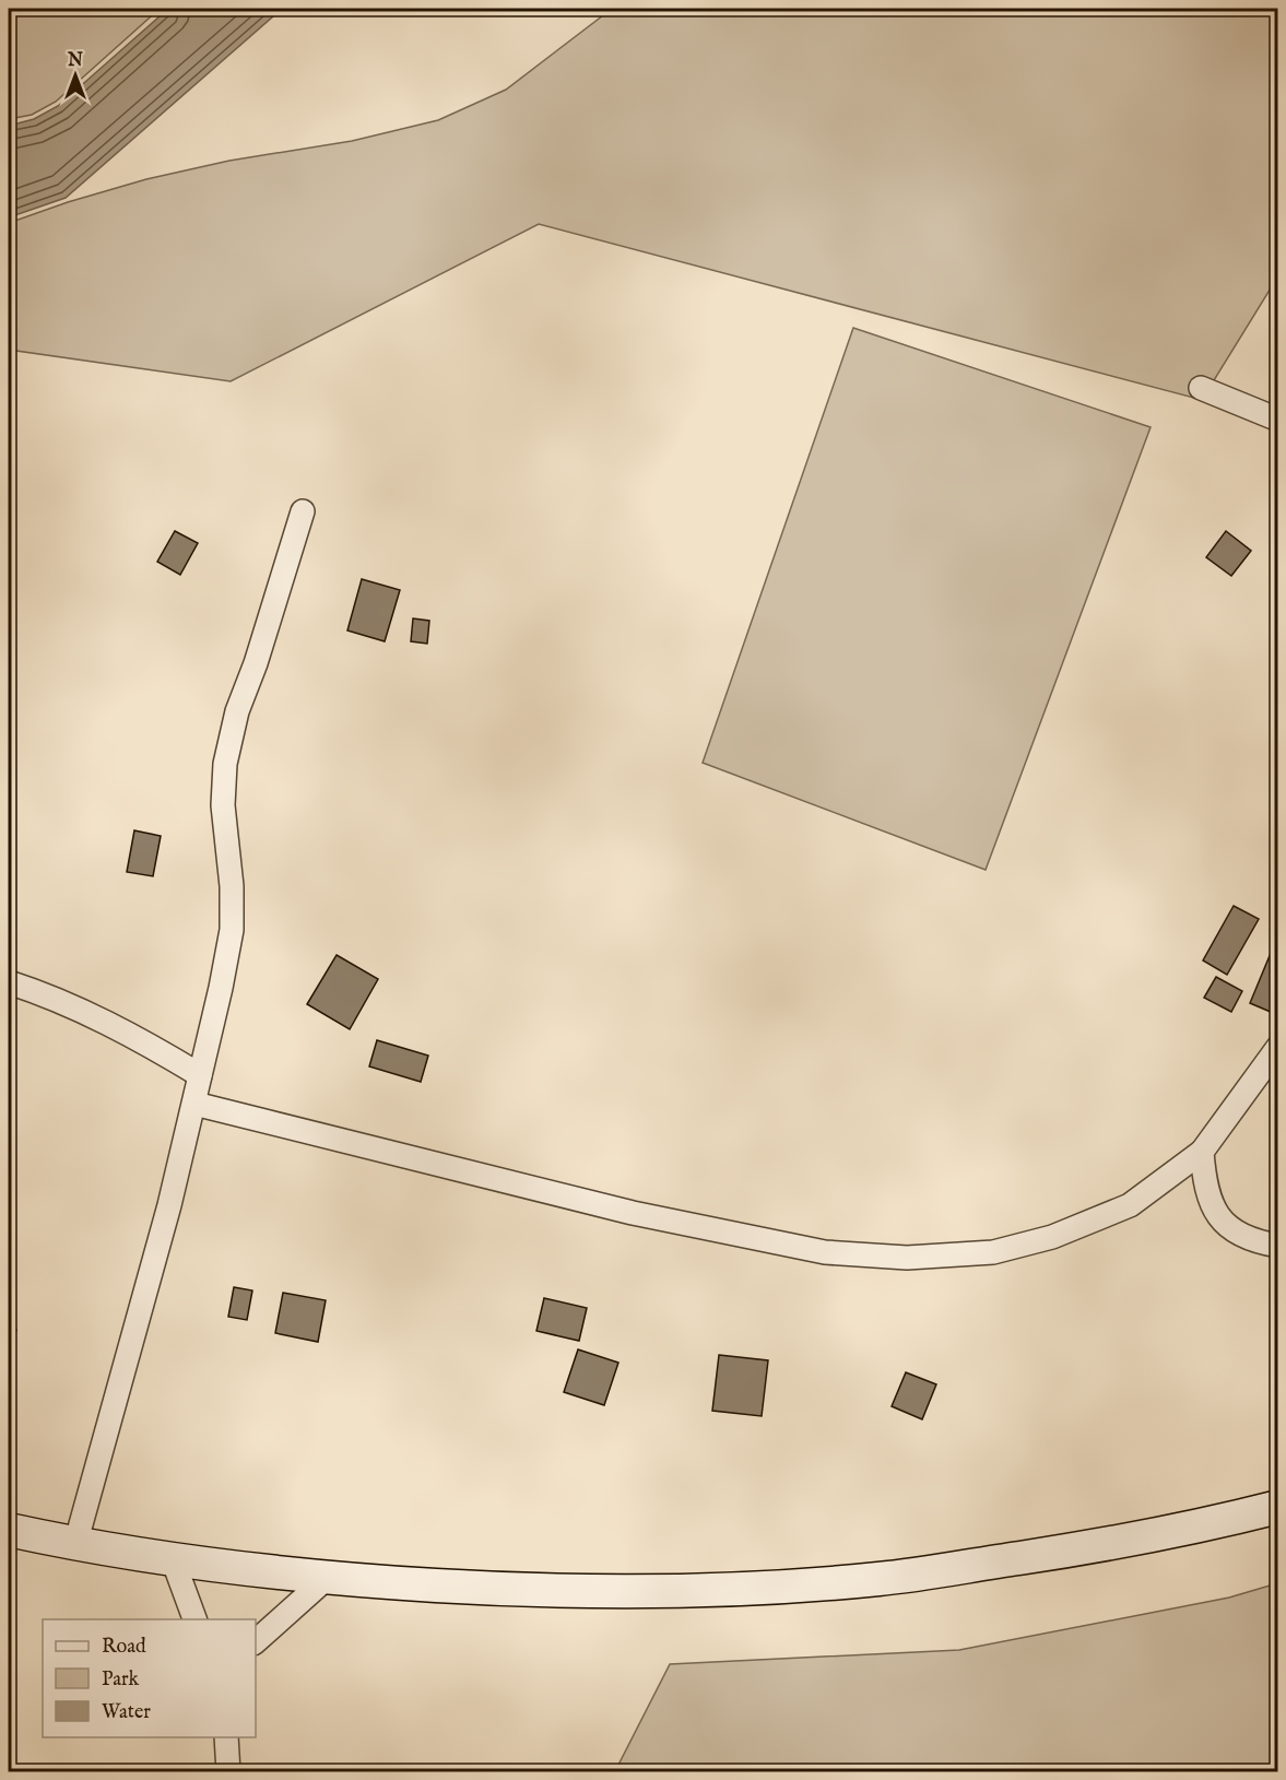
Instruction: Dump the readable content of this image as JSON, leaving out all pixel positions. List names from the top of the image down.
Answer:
{
  "legend": ["Road", "Park", "Water"],
  "north": "top"
}
